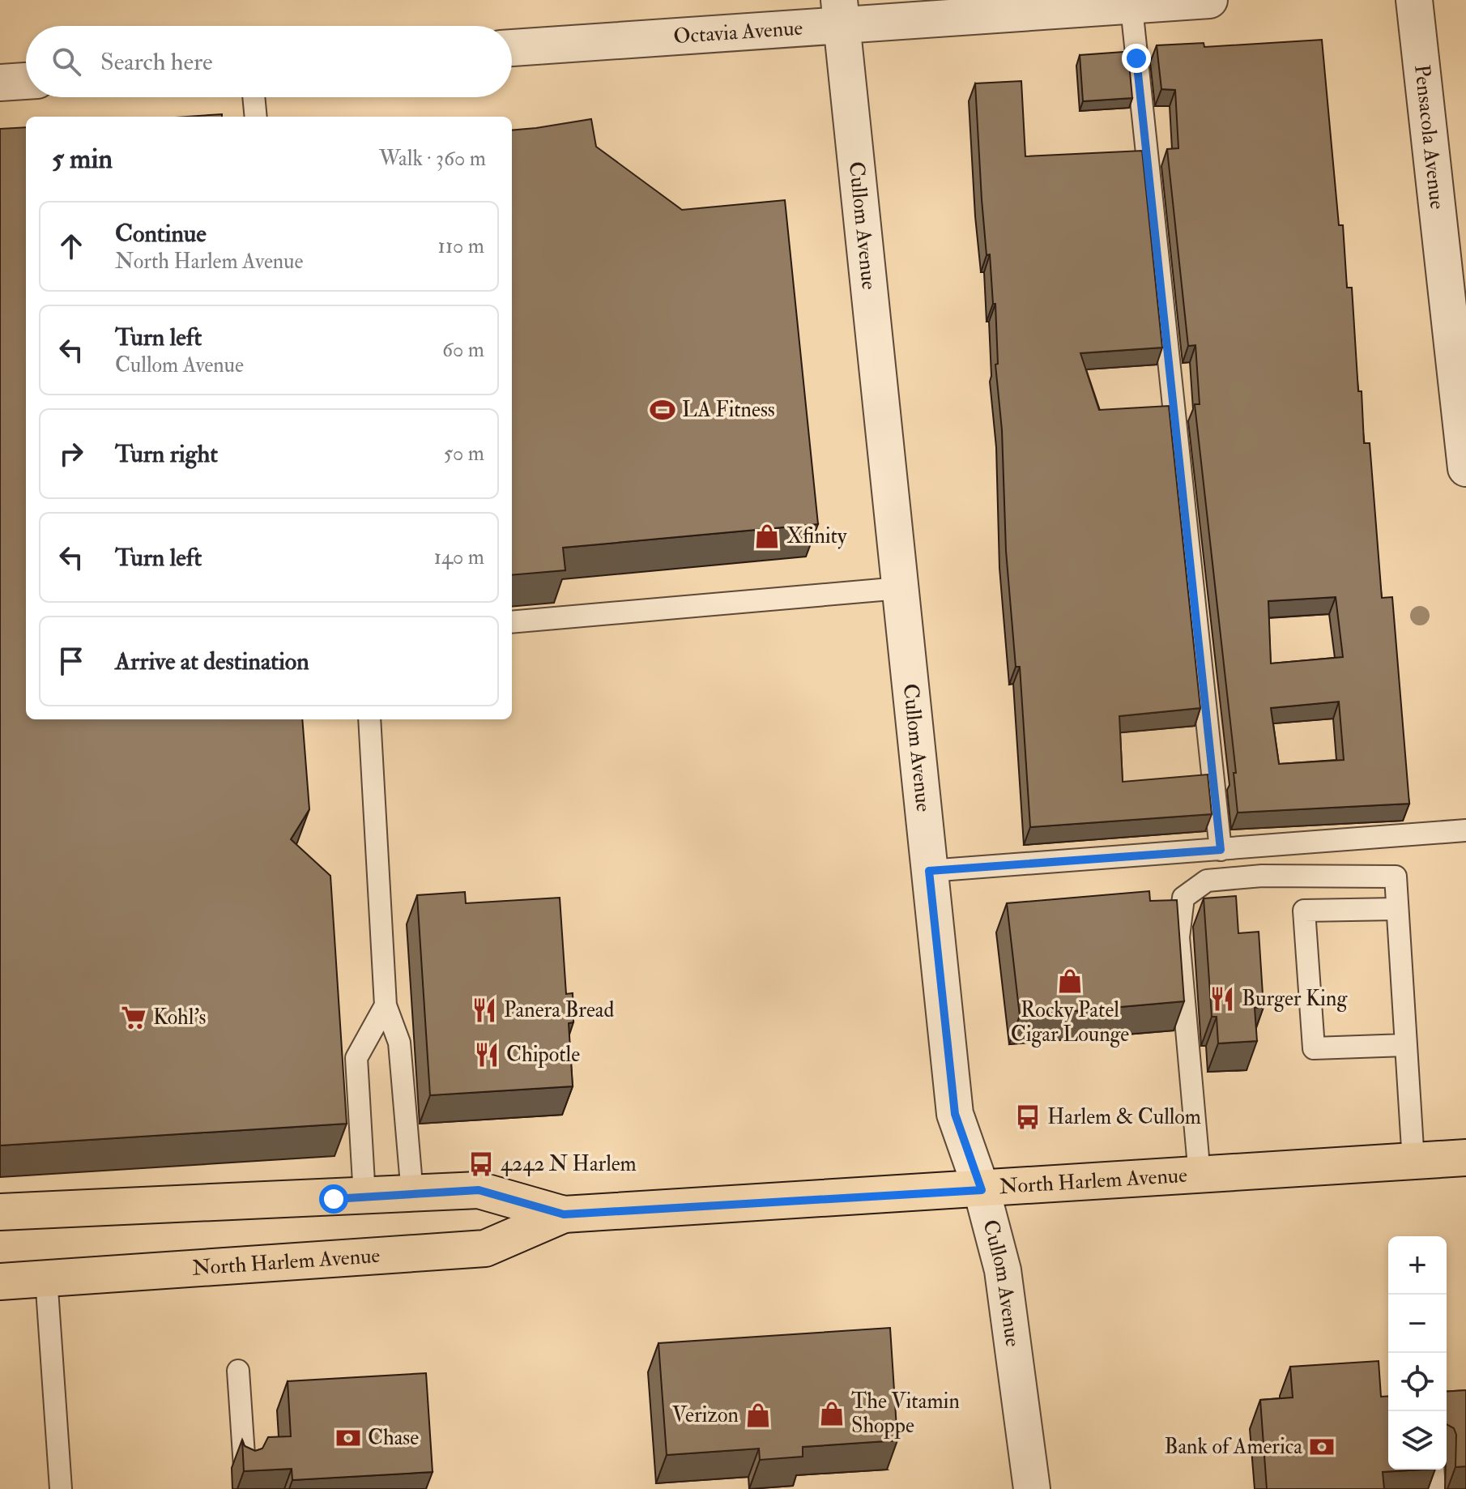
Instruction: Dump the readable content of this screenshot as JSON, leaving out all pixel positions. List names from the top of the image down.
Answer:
{
  "streets": {
    "main road": ["North Harlem Avenue"],
    "street": ["Octavia Avenue", "Pensacola Avenue", "Cullom Avenue"]
  },
  "crossings": [
    ["Octavia Avenue", "Cullom Avenue"],
    ["Cullom Avenue", "North Harlem Avenue"]
  ],
  "places": {
    "sports": ["LA Fitness"],
    "shop": [
      "Xfinity",
      "Rocky Patel Cigar Lounge",
      "The Vitamin Shoppe",
      "Verizon"
    ],
    "restaurant": ["Burger King", "Panera Bread", "Chipotle"],
    "supermarket": ["Kohl's"],
    "bus stop": ["Harlem & Cullom", "4242 N Harlem"],
    "bank": ["Chase", "Bank of America"]
  },
  "page": {
    "search": "Search here",
    "heading": ["5 min", "Walk · 360 m"],
    "list": [
      ["Continue", "North Harlem Avenue", "110 m"],
      ["Turn left", "Cullom Avenue", "60 m"],
      ["Turn right", "50 m"],
      ["Turn left", "140 m"],
      "Arrive at destination"
    ],
    "map_buttons": ["+", "−"]
  }
}
